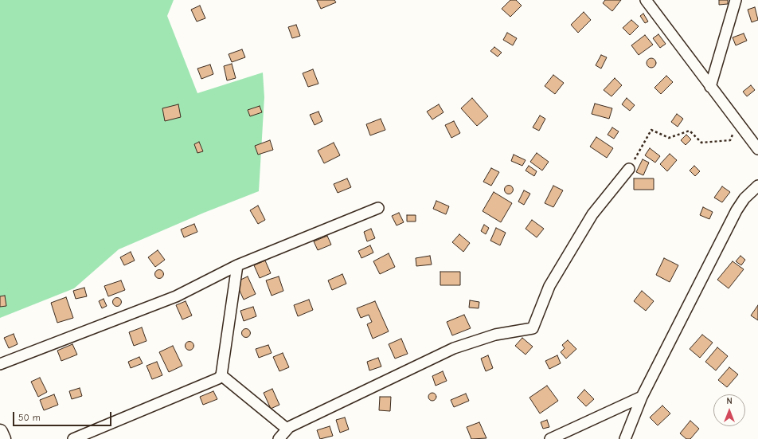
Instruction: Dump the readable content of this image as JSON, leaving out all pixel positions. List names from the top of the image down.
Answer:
{
  "scale_bar": "50 m",
  "north": "top"
}
